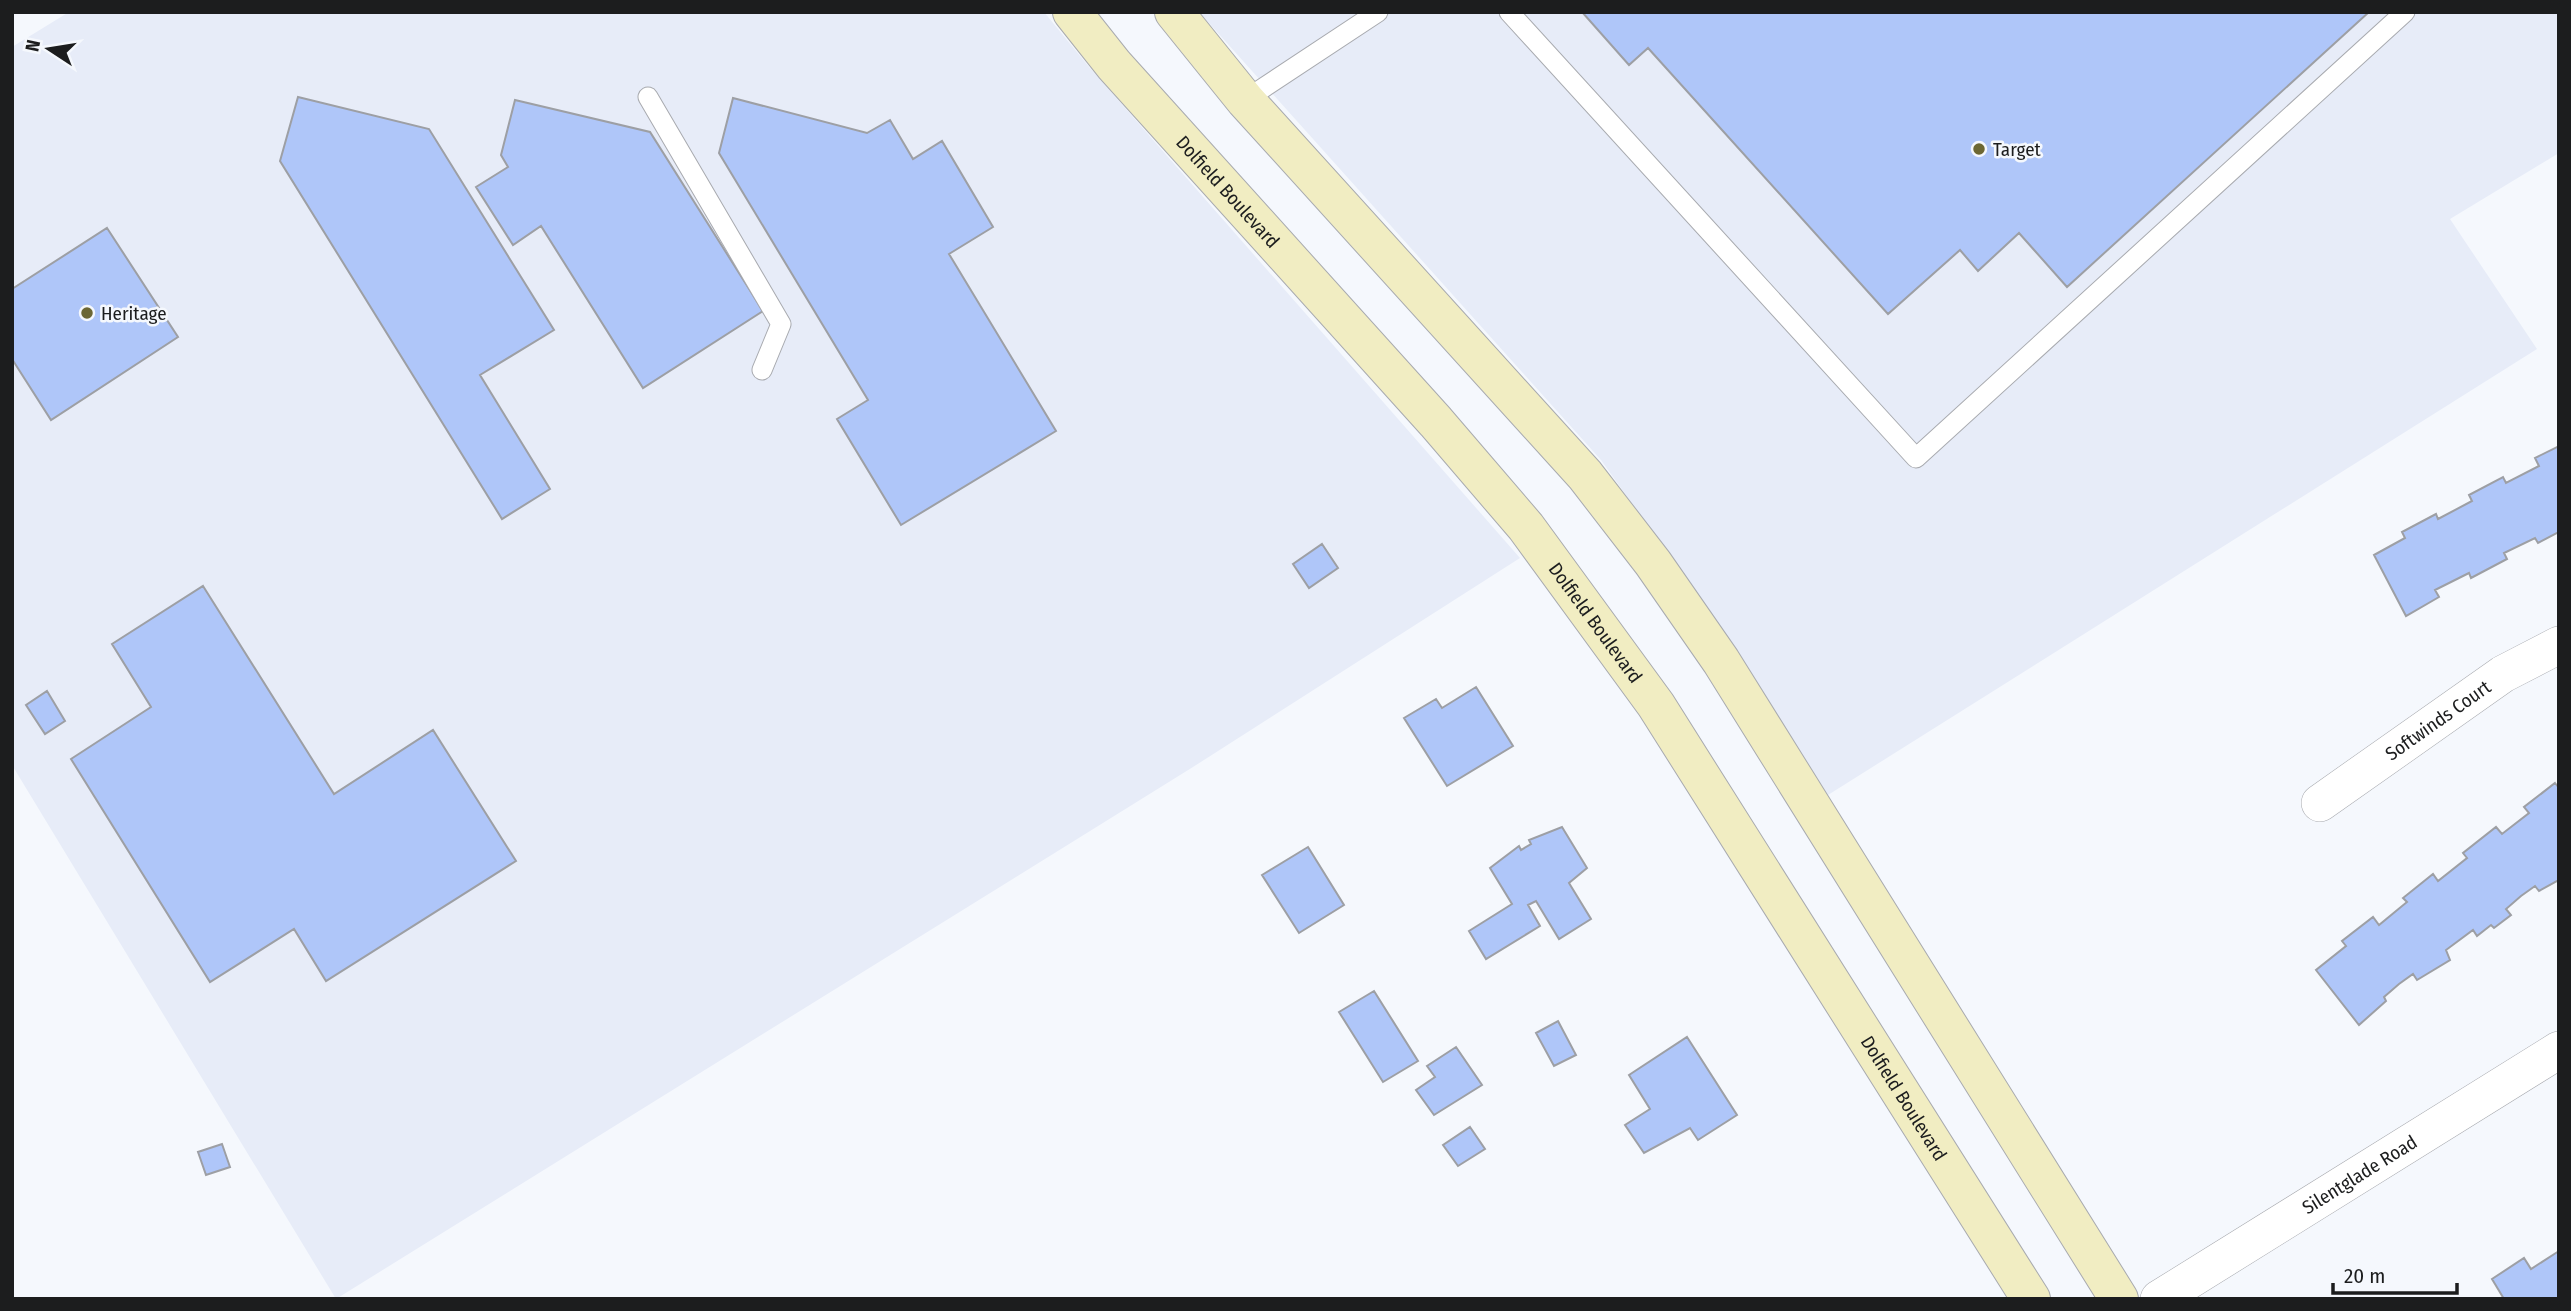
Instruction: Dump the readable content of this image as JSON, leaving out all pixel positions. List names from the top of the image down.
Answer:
{
  "streets": {
    "main road": ["Dolfield Boulevard"],
    "street": ["Softwinds Court", "Silentglade Road"]
  },
  "places": ["Target", "Heritage"],
  "scale_bar": "20 m",
  "north": "left"
}
